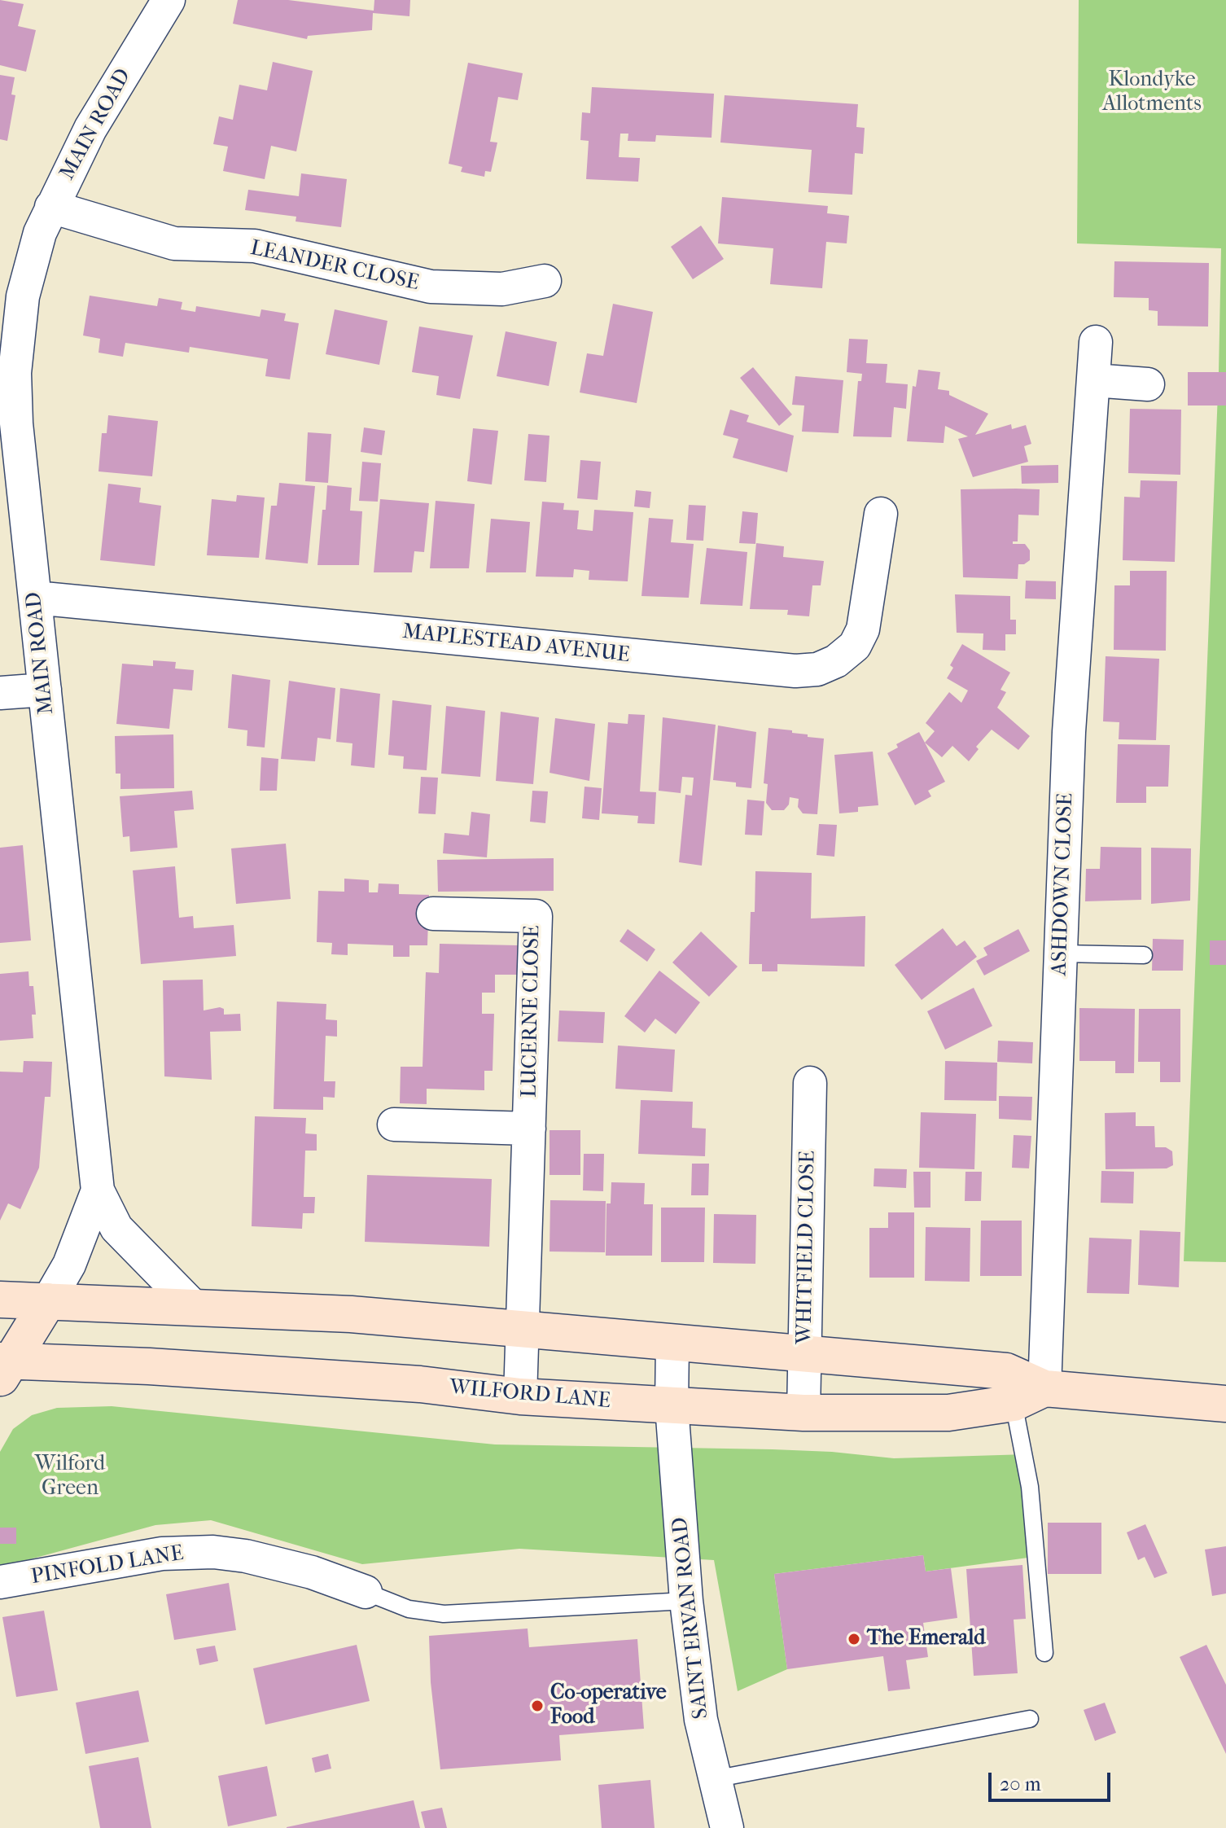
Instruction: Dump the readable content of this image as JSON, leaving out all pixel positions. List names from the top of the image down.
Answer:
{
  "streets": {
    "main road": ["WILFORD LANE"],
    "street": [
      "MAIN ROAD",
      "LEANDER CLOSE",
      "MAPLESTEAD AVENUE",
      "ASHDOWN CLOSE",
      "LUCERNE CLOSE",
      "WHITFIELD CLOSE",
      "PINFOLD LANE",
      "SAINT ERVAN ROAD"
    ]
  },
  "crossings": [
    ["MAIN ROAD", "LEANDER CLOSE"],
    ["MAIN ROAD", "MAPLESTEAD AVENUE"],
    ["MAIN ROAD", "WILFORD LANE"],
    ["ASHDOWN CLOSE", "WILFORD LANE"],
    ["LUCERNE CLOSE", "WILFORD LANE"],
    ["WHITFIELD CLOSE", "WILFORD LANE"],
    ["WILFORD LANE", "SAINT ERVAN ROAD"]
  ],
  "parks": ["Klondyke Allotments", "Wilford Green"],
  "places": ["The Emerald", "Co-operative Food"],
  "scale_bar": "20 m"
}
